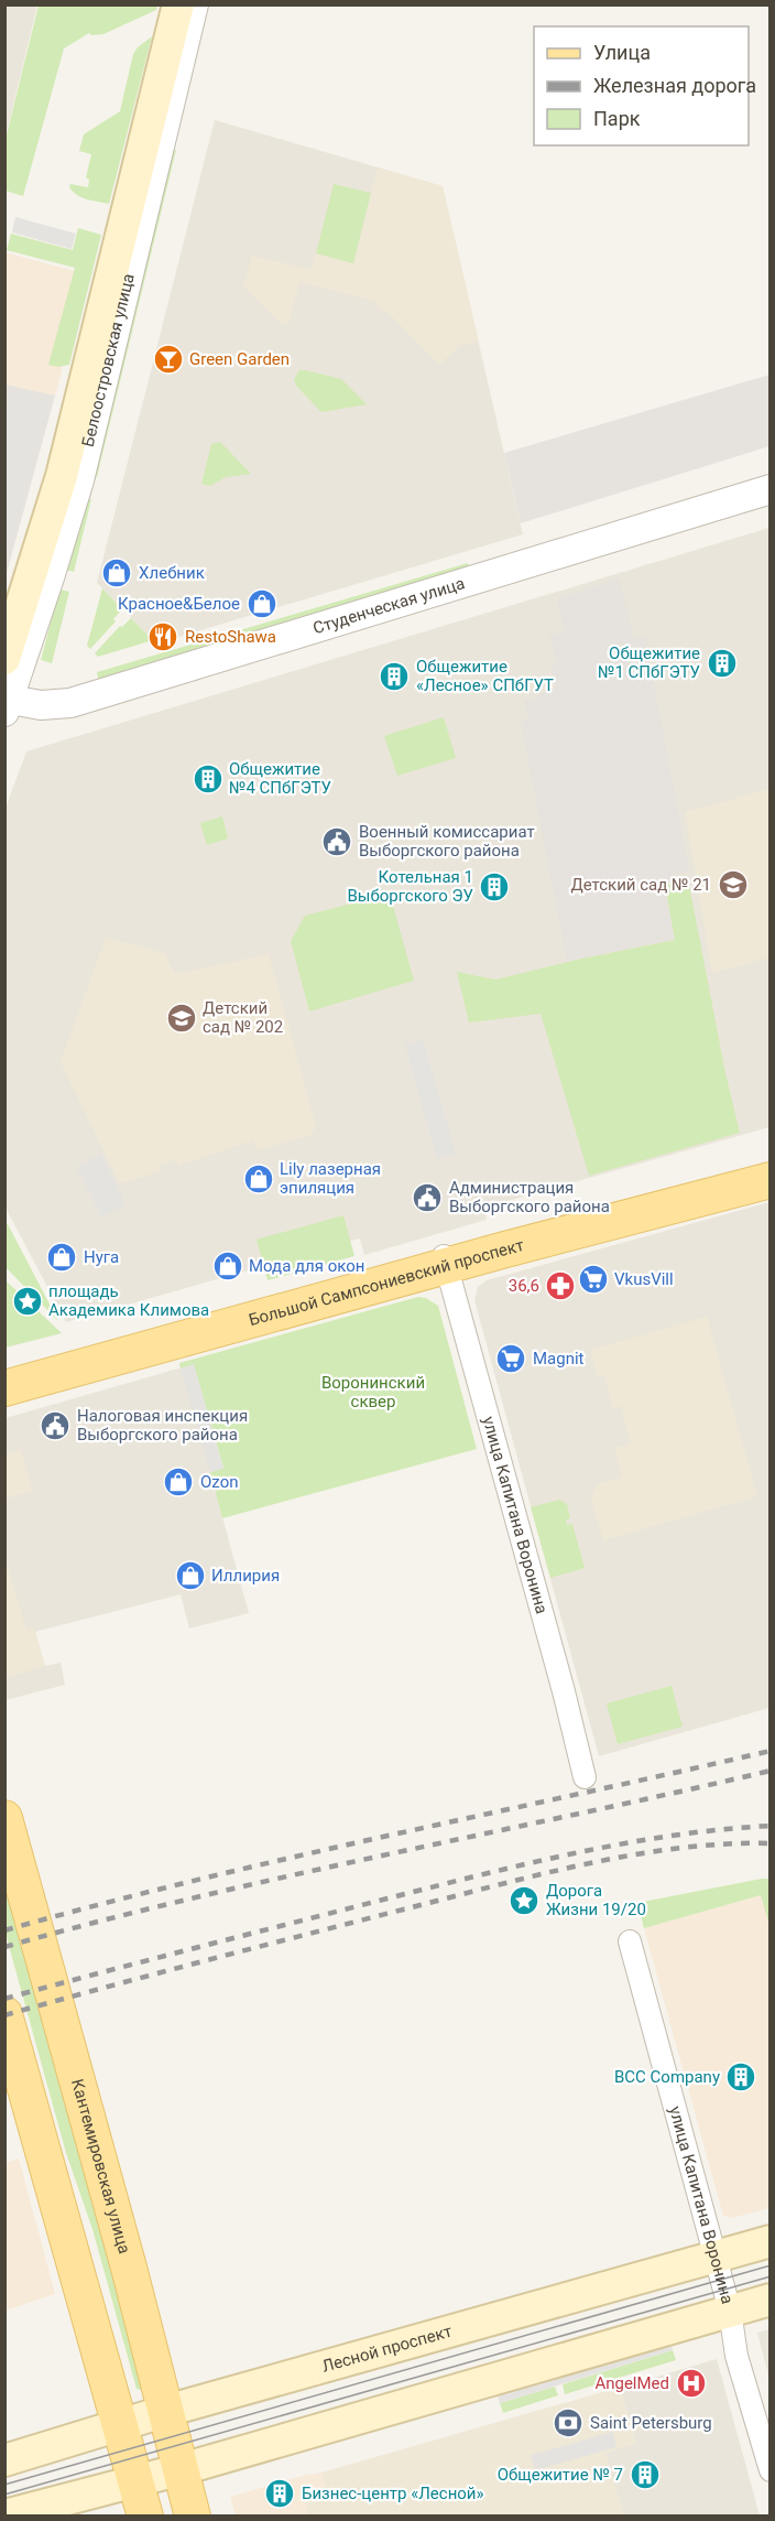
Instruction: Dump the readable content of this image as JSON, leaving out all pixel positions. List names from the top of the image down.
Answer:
{
  "streets": {
    "main road": [
      "Белоостровская улица",
      "Большой Сампсониевский проспект",
      "Кантемировская улица",
      "Лесной проспект"
    ],
    "street": ["Студенческая улица", "улица Капитана Воронина"]
  },
  "crossings": [
    ["Белоостровская улица", "Студенческая улица"],
    ["Большой Сампсониевский проспект", "улица Капитана Воронина"],
    ["улица Капитана Воронина", "Лесной проспект"],
    ["Кантемировская улица", "Лесной проспект"]
  ],
  "parks": ["Воронинский сквер"],
  "places": {
    "bar": ["Green Garden"],
    "shop": [
      "Хлебник",
      "Красное&Белое",
      "Lily лазерная эпиляция",
      "Нуга",
      "Мода для окон",
      "Ozon",
      "Иллирия"
    ],
    "restaurant": ["RestoShawa"],
    "building": [
      "Общежитие №1 СПбГЭТУ",
      "Общежитие «Лесное» СПбГУТ",
      "Общежитие №4 СПбГЭТУ",
      "Котельная 1 Выборгского ЭУ",
      "BCC Company",
      "Общежитие № 7",
      "Бизнес-центр «Лесной»"
    ],
    "public building": ["Военный комиссариат Выборгского района", "Администрация Выборгского района", "Налоговая инспекция Выборгского района"],
    "school or university": ["Детский сад № 21", "Детский сад № 202"],
    "supermarket": ["VkusVill", "Magnit"],
    "pharmacy": ["36,6"],
    "place": ["площадь Академика Климова", "Дорога Жизни 19/20"],
    "hospital": ["AngelMed"],
    "bank": ["Saint Petersburg"]
  },
  "legend": ["Улица", "Железная дорога", "Парк"]
}
